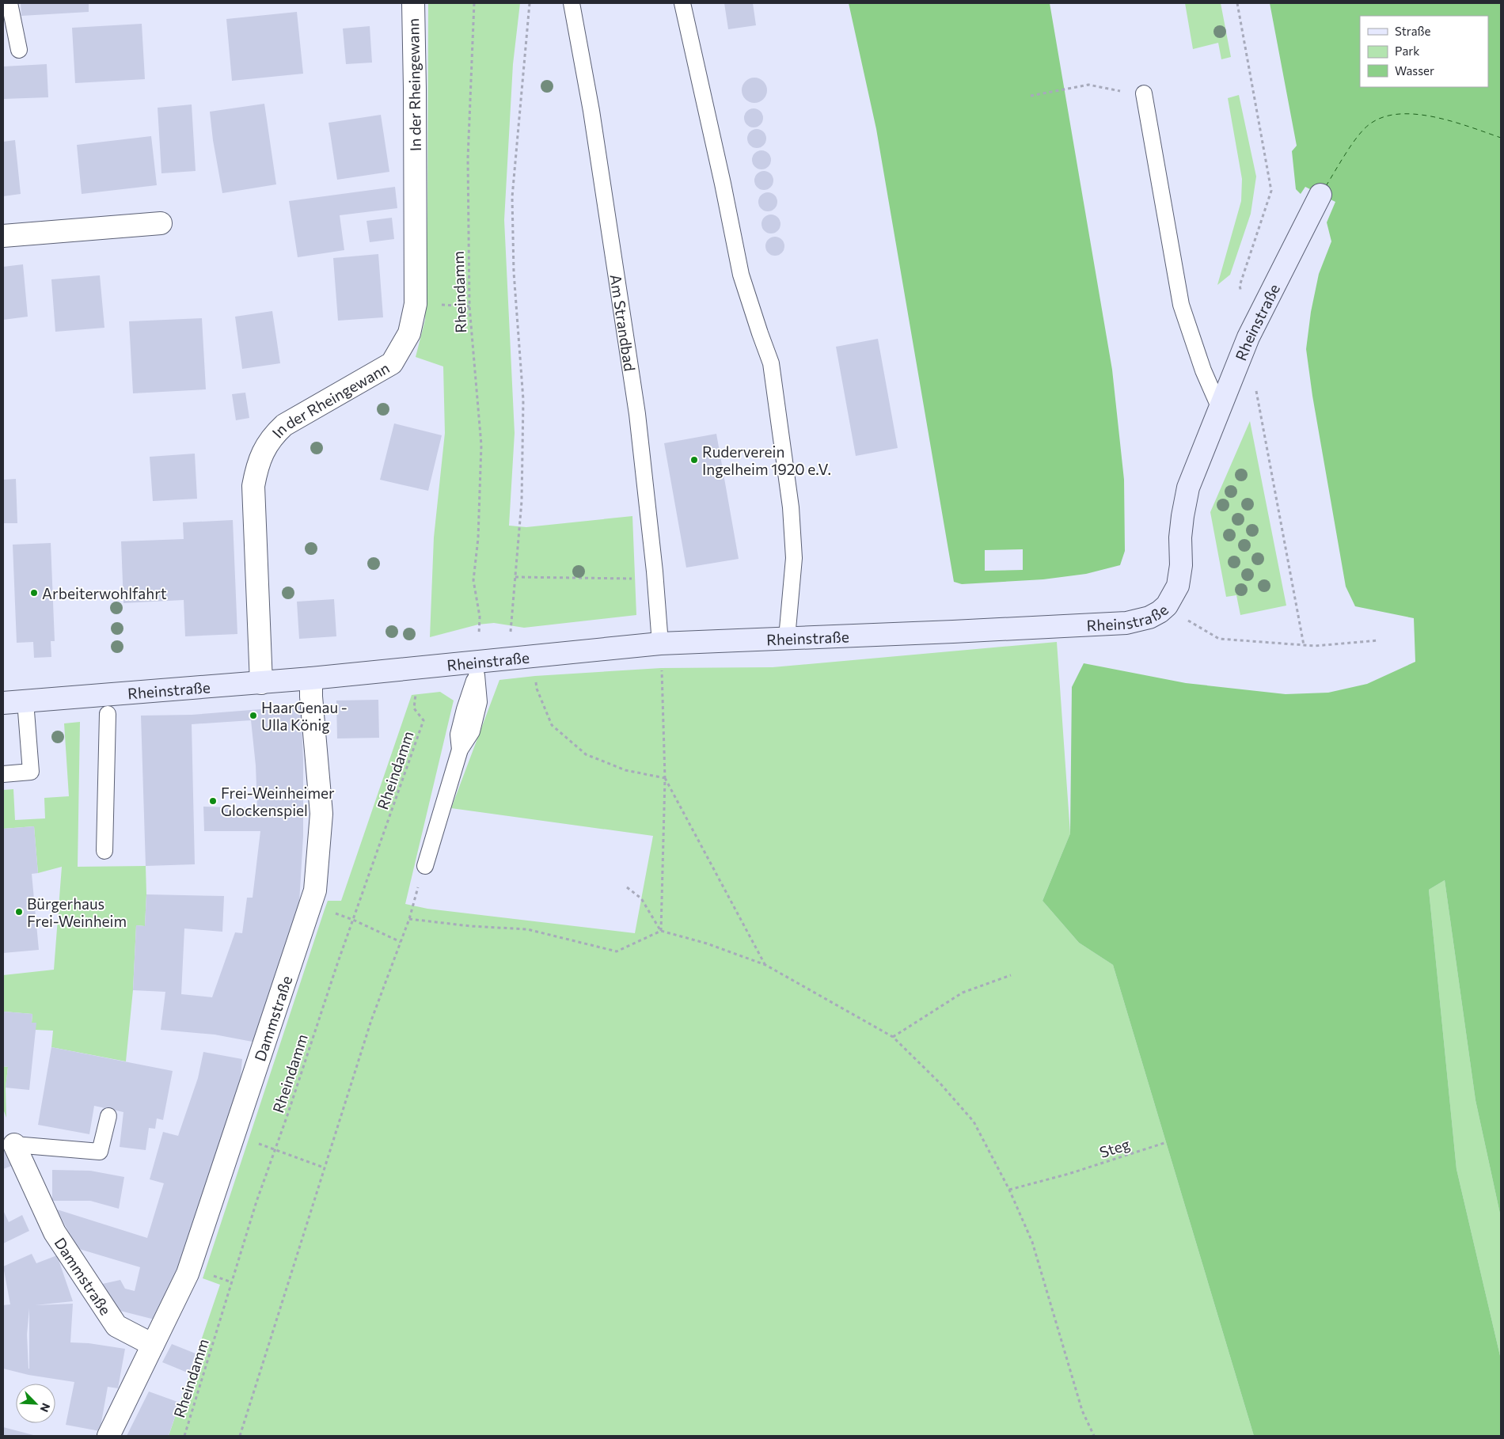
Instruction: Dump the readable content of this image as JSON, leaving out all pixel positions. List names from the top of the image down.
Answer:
{
  "streets": {
    "street": ["In der Rheingewann", "Rheinstraße", "Dammstraße"],
    "lane": ["Am Strandbad"],
    "path": ["Rheindamm", "Steg"]
  },
  "crossings": [
    ["In der Rheingewann", "Rheinstraße"],
    ["Rheindamm", "Rheinstraße"],
    ["Am Strandbad", "Rheinstraße"],
    ["Rheinstraße", "Dammstraße"]
  ],
  "places": [
    "Ruderverein Ingelheim 1920 e.V.",
    "Arbeiterwohlfahrt",
    "HaarGenau - Ulla König",
    "Frei-Weinheimer Glockenspiel",
    "Bürgerhaus Frei-Weinheim"
  ],
  "legend": ["Straße", "Park", "Wasser"],
  "north": "bottom right"
}
